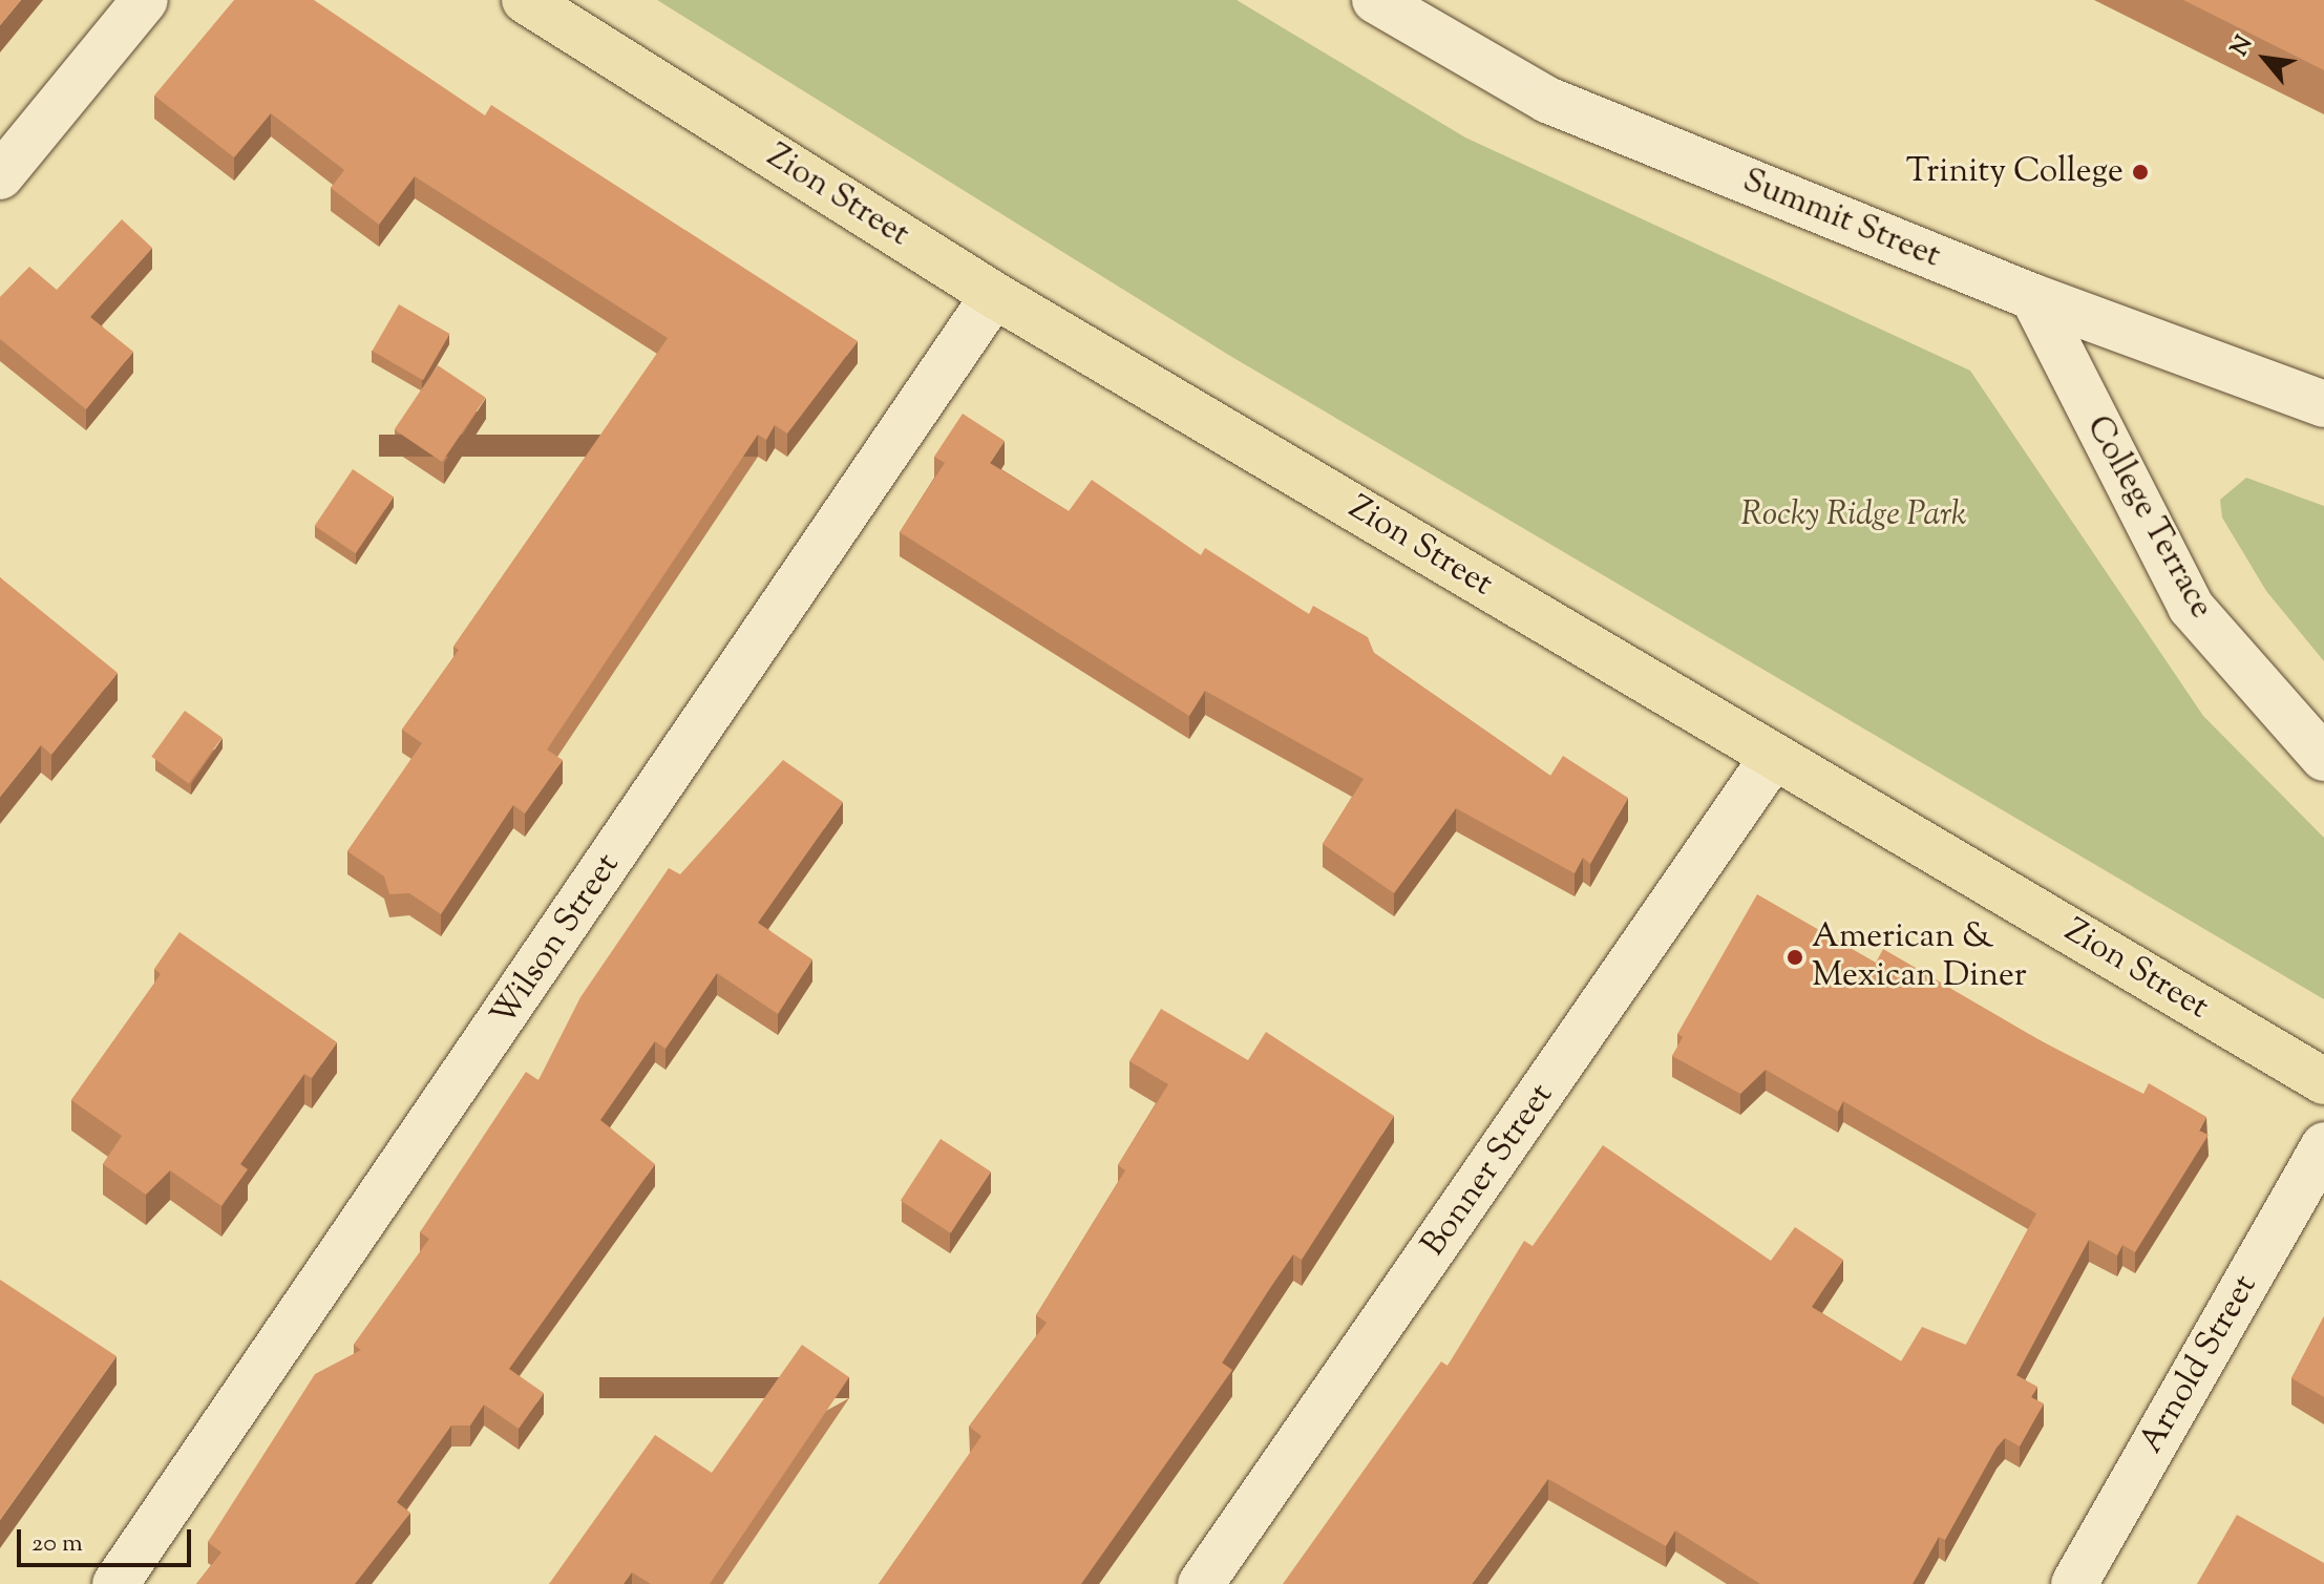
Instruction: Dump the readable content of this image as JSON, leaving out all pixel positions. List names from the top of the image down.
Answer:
{
  "streets": {
    "main road": ["Zion Street"],
    "street": [
      "Summit Street",
      "College Terrace",
      "Wilson Street",
      "Bonner Street",
      "Arnold Street"
    ]
  },
  "crossings": [
    ["Zion Street", "Wilson Street"],
    ["Zion Street", "Bonner Street"],
    ["Summit Street", "College Terrace"]
  ],
  "parks": ["Rocky Ridge Park"],
  "places": ["Trinity College", "American & Mexican Diner"],
  "scale_bar": "20 m",
  "north": "top left"
}
